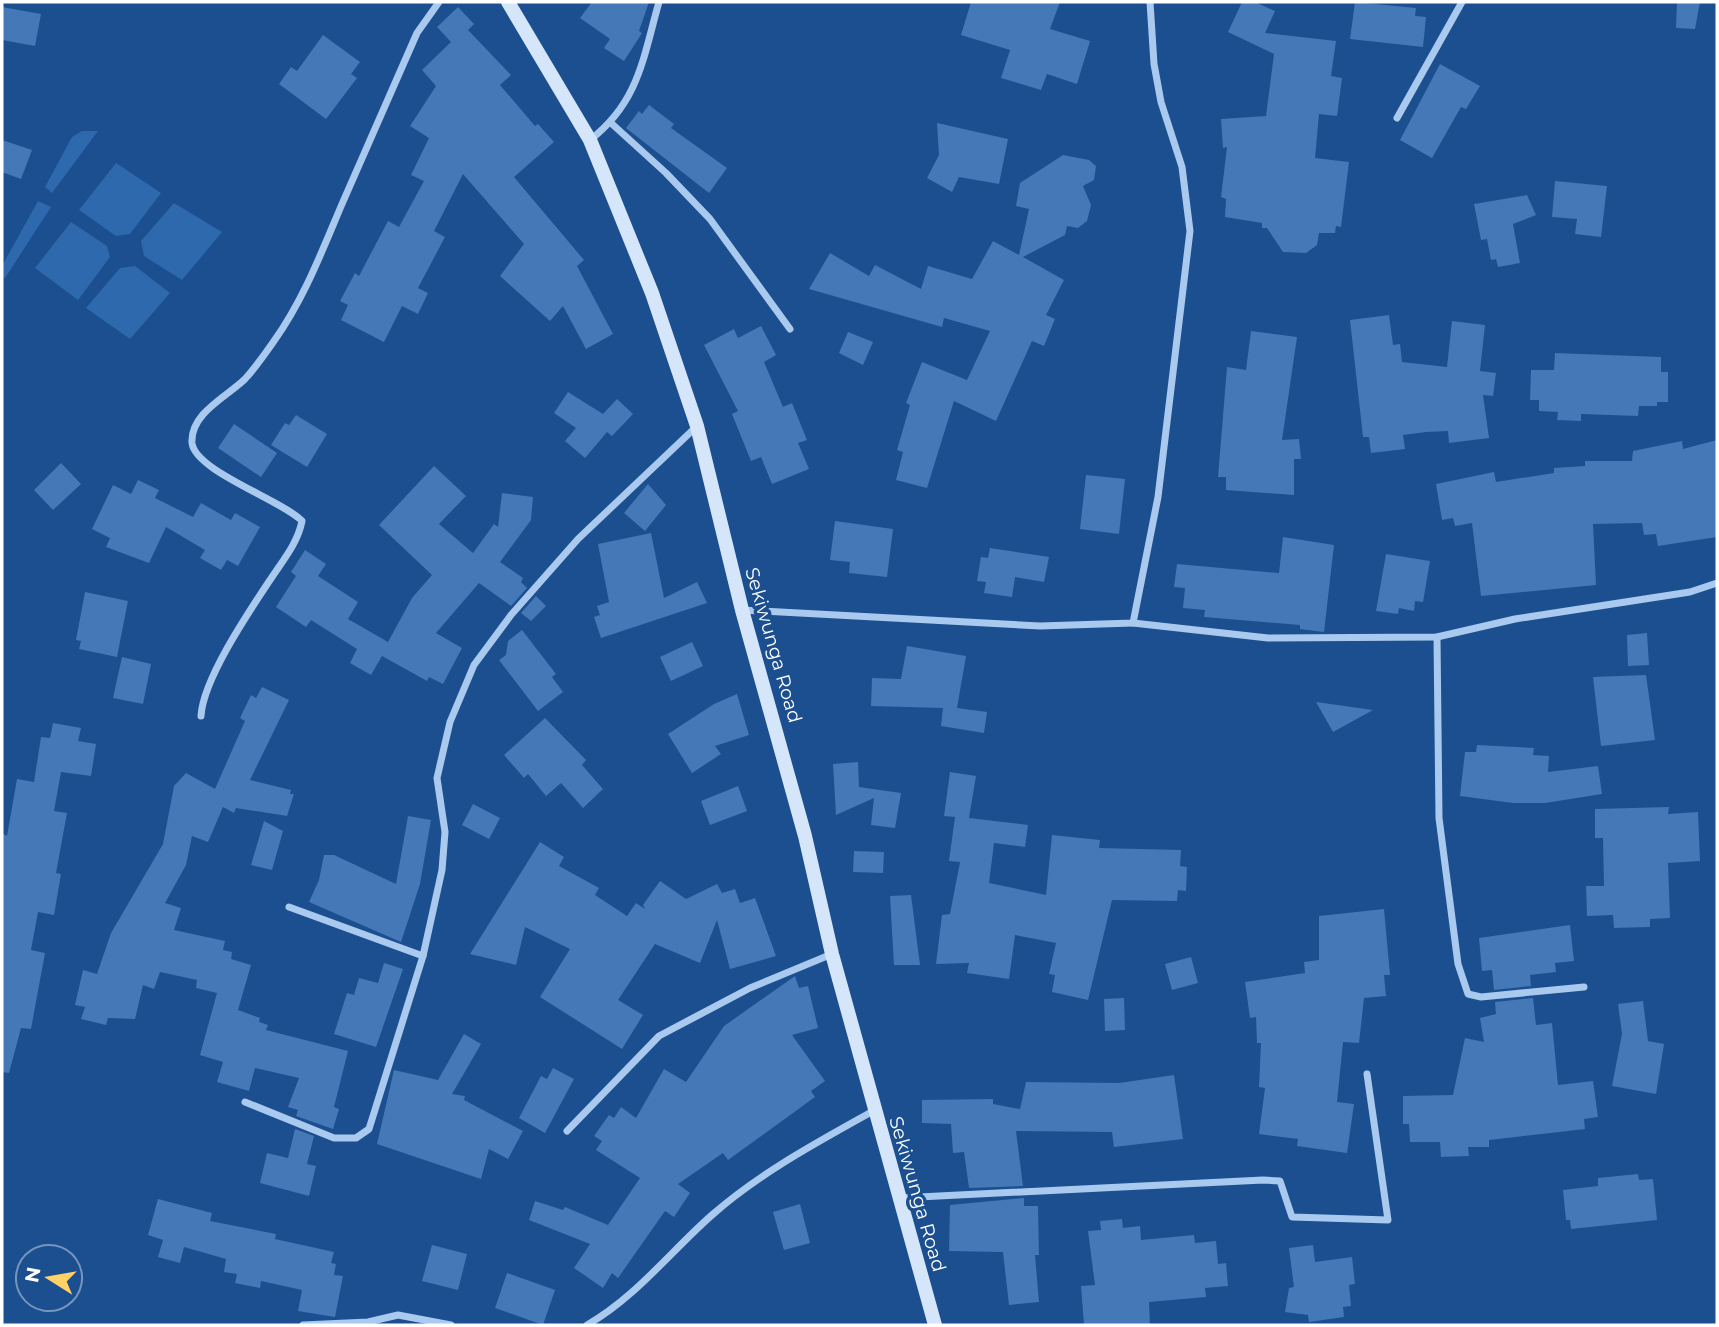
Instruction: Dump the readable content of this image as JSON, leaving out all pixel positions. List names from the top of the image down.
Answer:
{
  "streets": {
    "main road": ["Sekiwunga Road"]
  },
  "north": "left"
}
